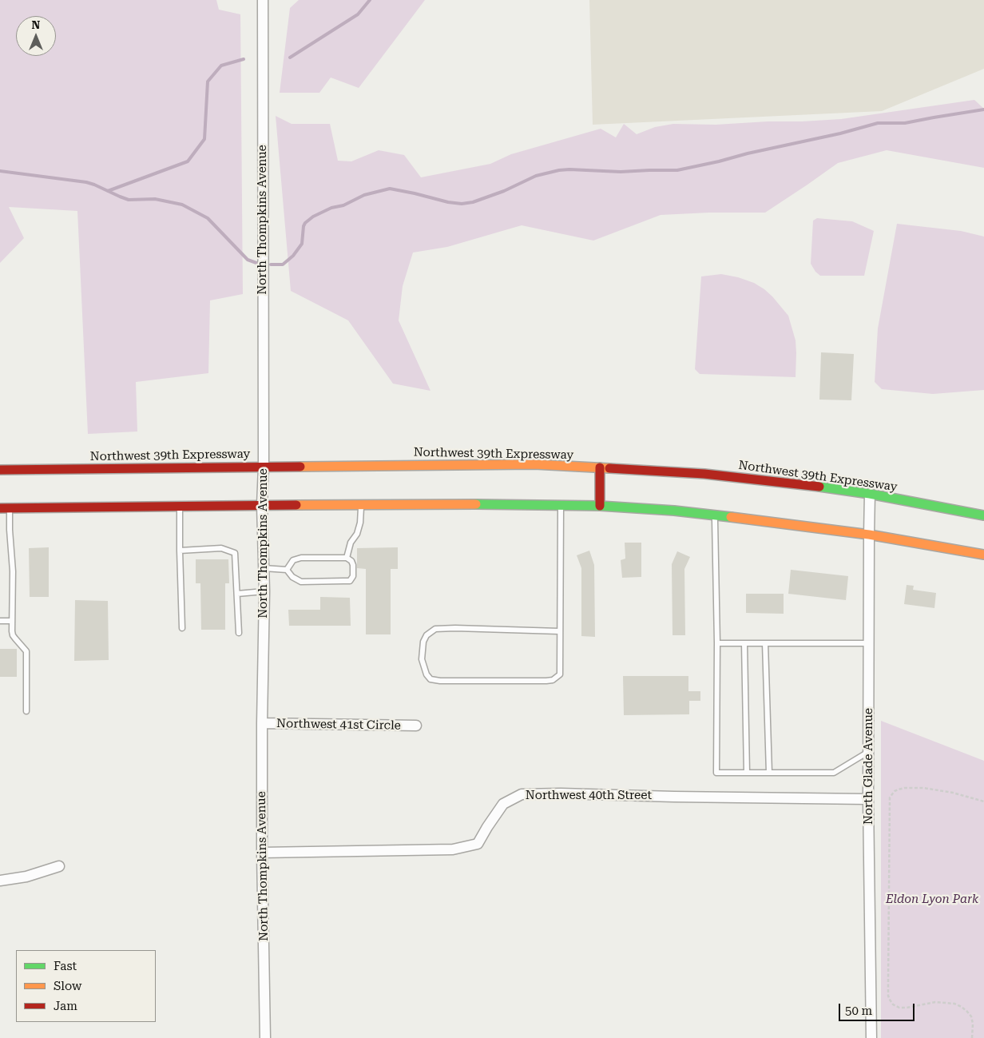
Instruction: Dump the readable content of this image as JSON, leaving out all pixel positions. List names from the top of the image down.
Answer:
{
  "streets": {
    "highway": ["Northwest 39th Expressway"],
    "street": [
      "North Thompkins Avenue",
      "Northwest 41st Circle",
      "North Glade Avenue",
      "Northwest 40th Street"
    ]
  },
  "crossings": [
    ["North Thompkins Avenue", "Northwest 39th Expressway"],
    ["North Thompkins Avenue", "Northwest 41st Circle"],
    ["North Thompkins Avenue", "Northwest 40th Street"],
    ["Northwest 39th Expressway", "North Glade Avenue"],
    ["North Glade Avenue", "Northwest 40th Street"]
  ],
  "parks": ["Eldon Lyon Park"],
  "legend": ["Fast", "Slow", "Jam"],
  "scale_bar": "50 m",
  "north": "top"
}
